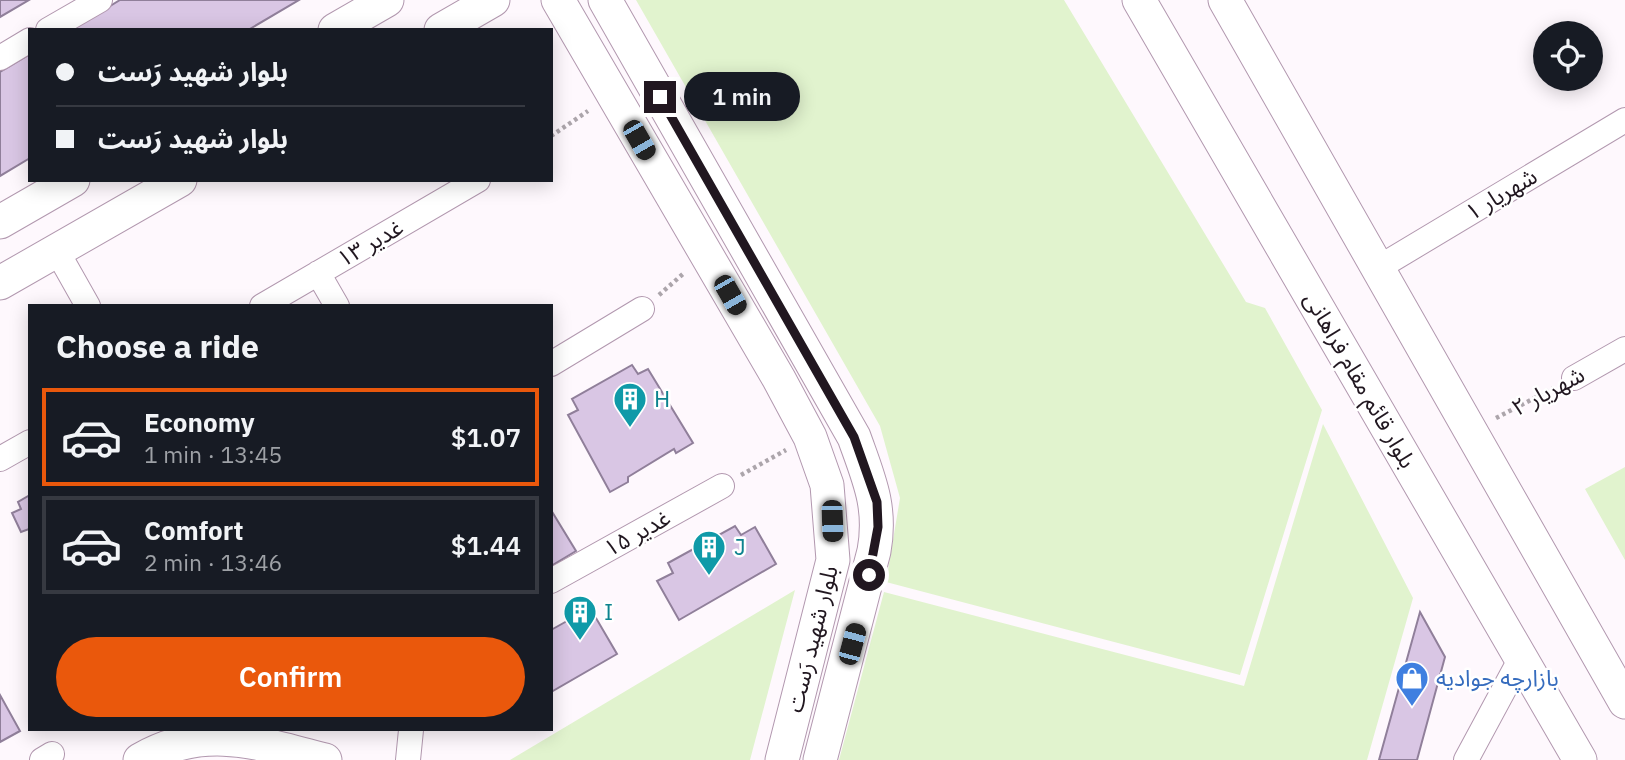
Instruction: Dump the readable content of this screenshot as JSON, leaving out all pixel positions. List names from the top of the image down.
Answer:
{
  "streets": {
    "main road": ["بلوار قائم مقام فراهانی", "بلوار شهید رَست"],
    "street": [
      "شهریار ۱",
      "غدیر ۱۳",
      "شهریار ۲",
      "غدیر ۱۵"
    ]
  },
  "places": {
    "building": ["H", "J", "I"],
    "shop": ["بازارچه جوادیه"]
  },
  "page": {
    "banner": ["بلوار شهید رَست", "بلوار شهید رَست"],
    "bubble": "1 min",
    "heading": "Choose a ride",
    "list": [
      {
        "name": "Economy",
        "note": "1 min · 13:45",
        "value": "$1.07"
      },
      {
        "name": "Comfort",
        "note": "2 min · 13:46",
        "value": "$1.44"
      }
    ],
    "buttons": "Confirm"
  }
}
